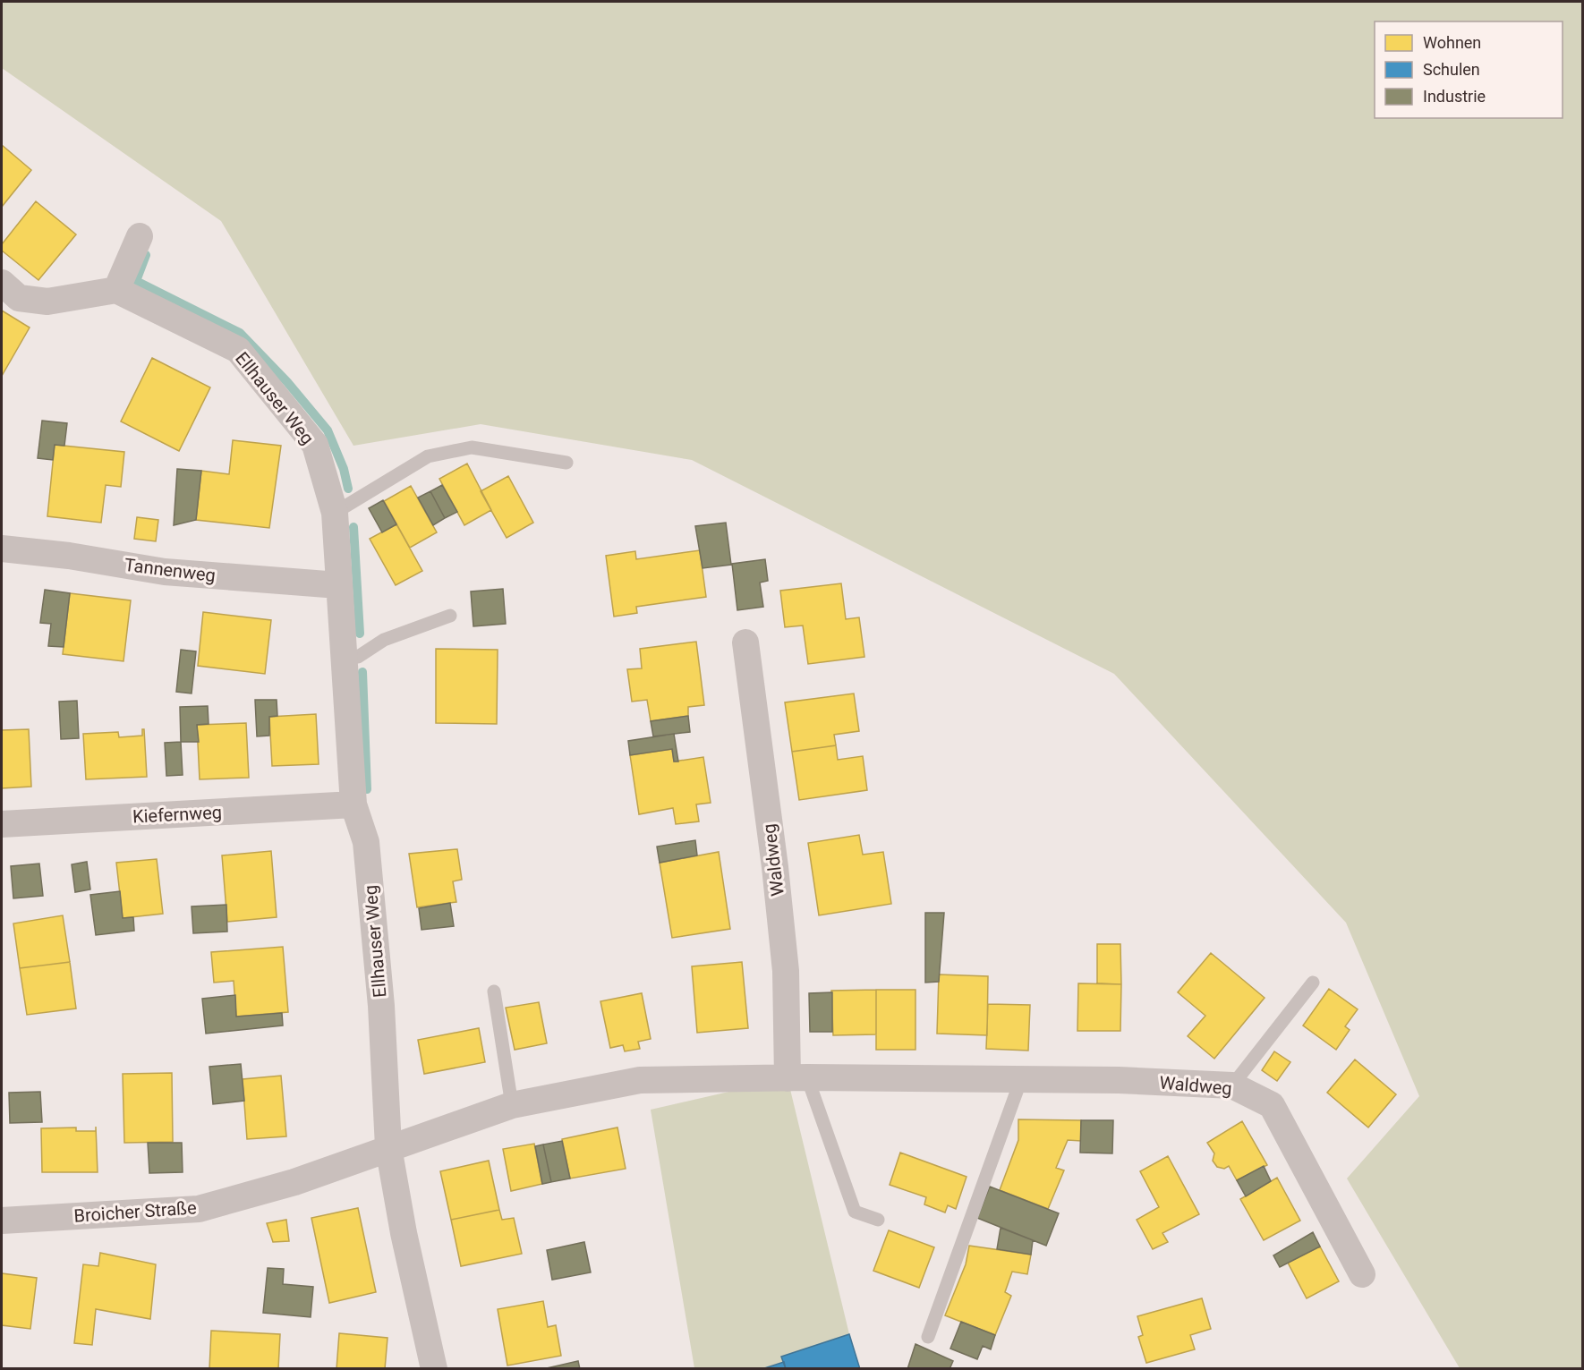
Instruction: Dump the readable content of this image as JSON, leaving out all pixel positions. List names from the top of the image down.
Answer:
{
  "streets": {
    "street": [
      "Ellhauser Weg",
      "Tannenweg",
      "Kiefernweg",
      "Waldweg",
      "Broicher Straße"
    ]
  },
  "crossings": [
    ["Ellhauser Weg", "Tannenweg"],
    ["Ellhauser Weg", "Kiefernweg"],
    ["Ellhauser Weg", "Waldweg"],
    ["Ellhauser Weg", "Broicher Straße"],
    ["Waldweg", "Broicher Straße"]
  ],
  "legend": ["Wohnen", "Schulen", "Industrie"]
}
